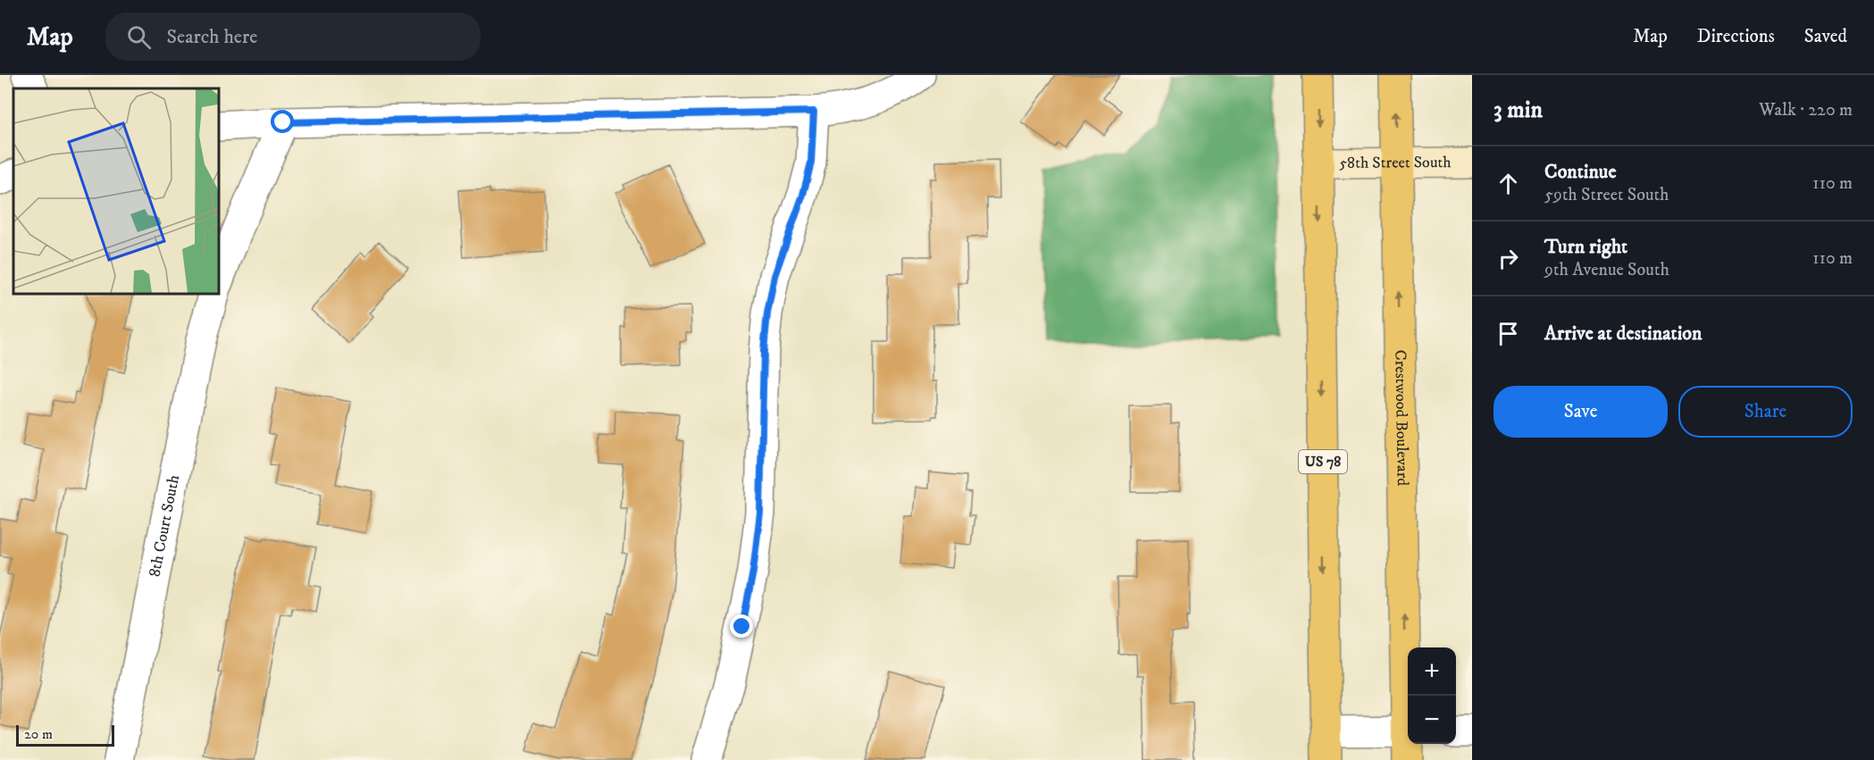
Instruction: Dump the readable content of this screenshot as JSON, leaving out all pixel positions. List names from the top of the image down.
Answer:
{
  "streets": {
    "main road": ["Crestwood Boulevard", "US 78"],
    "street": ["58th Street South", "8th Court South"]
  },
  "crossings": [
    ["58th Street South", "Crestwood Boulevard"],
    ["58th Street South", "US 78"]
  ],
  "scale_bar": "20 m",
  "page": {
    "header": "Map",
    "search": "Search here",
    "nav": ["Map", "Directions", "Saved"],
    "heading": ["3 min", "Walk · 220 m"],
    "list": [
      ["Continue", "59th Street South", "110 m"],
      ["Turn right", "9th Avenue South", "110 m"],
      "Arrive at destination"
    ],
    "buttons": ["Save", "Share"],
    "map_buttons": ["+", "−"],
    "scale": "20 m"
  }
}
